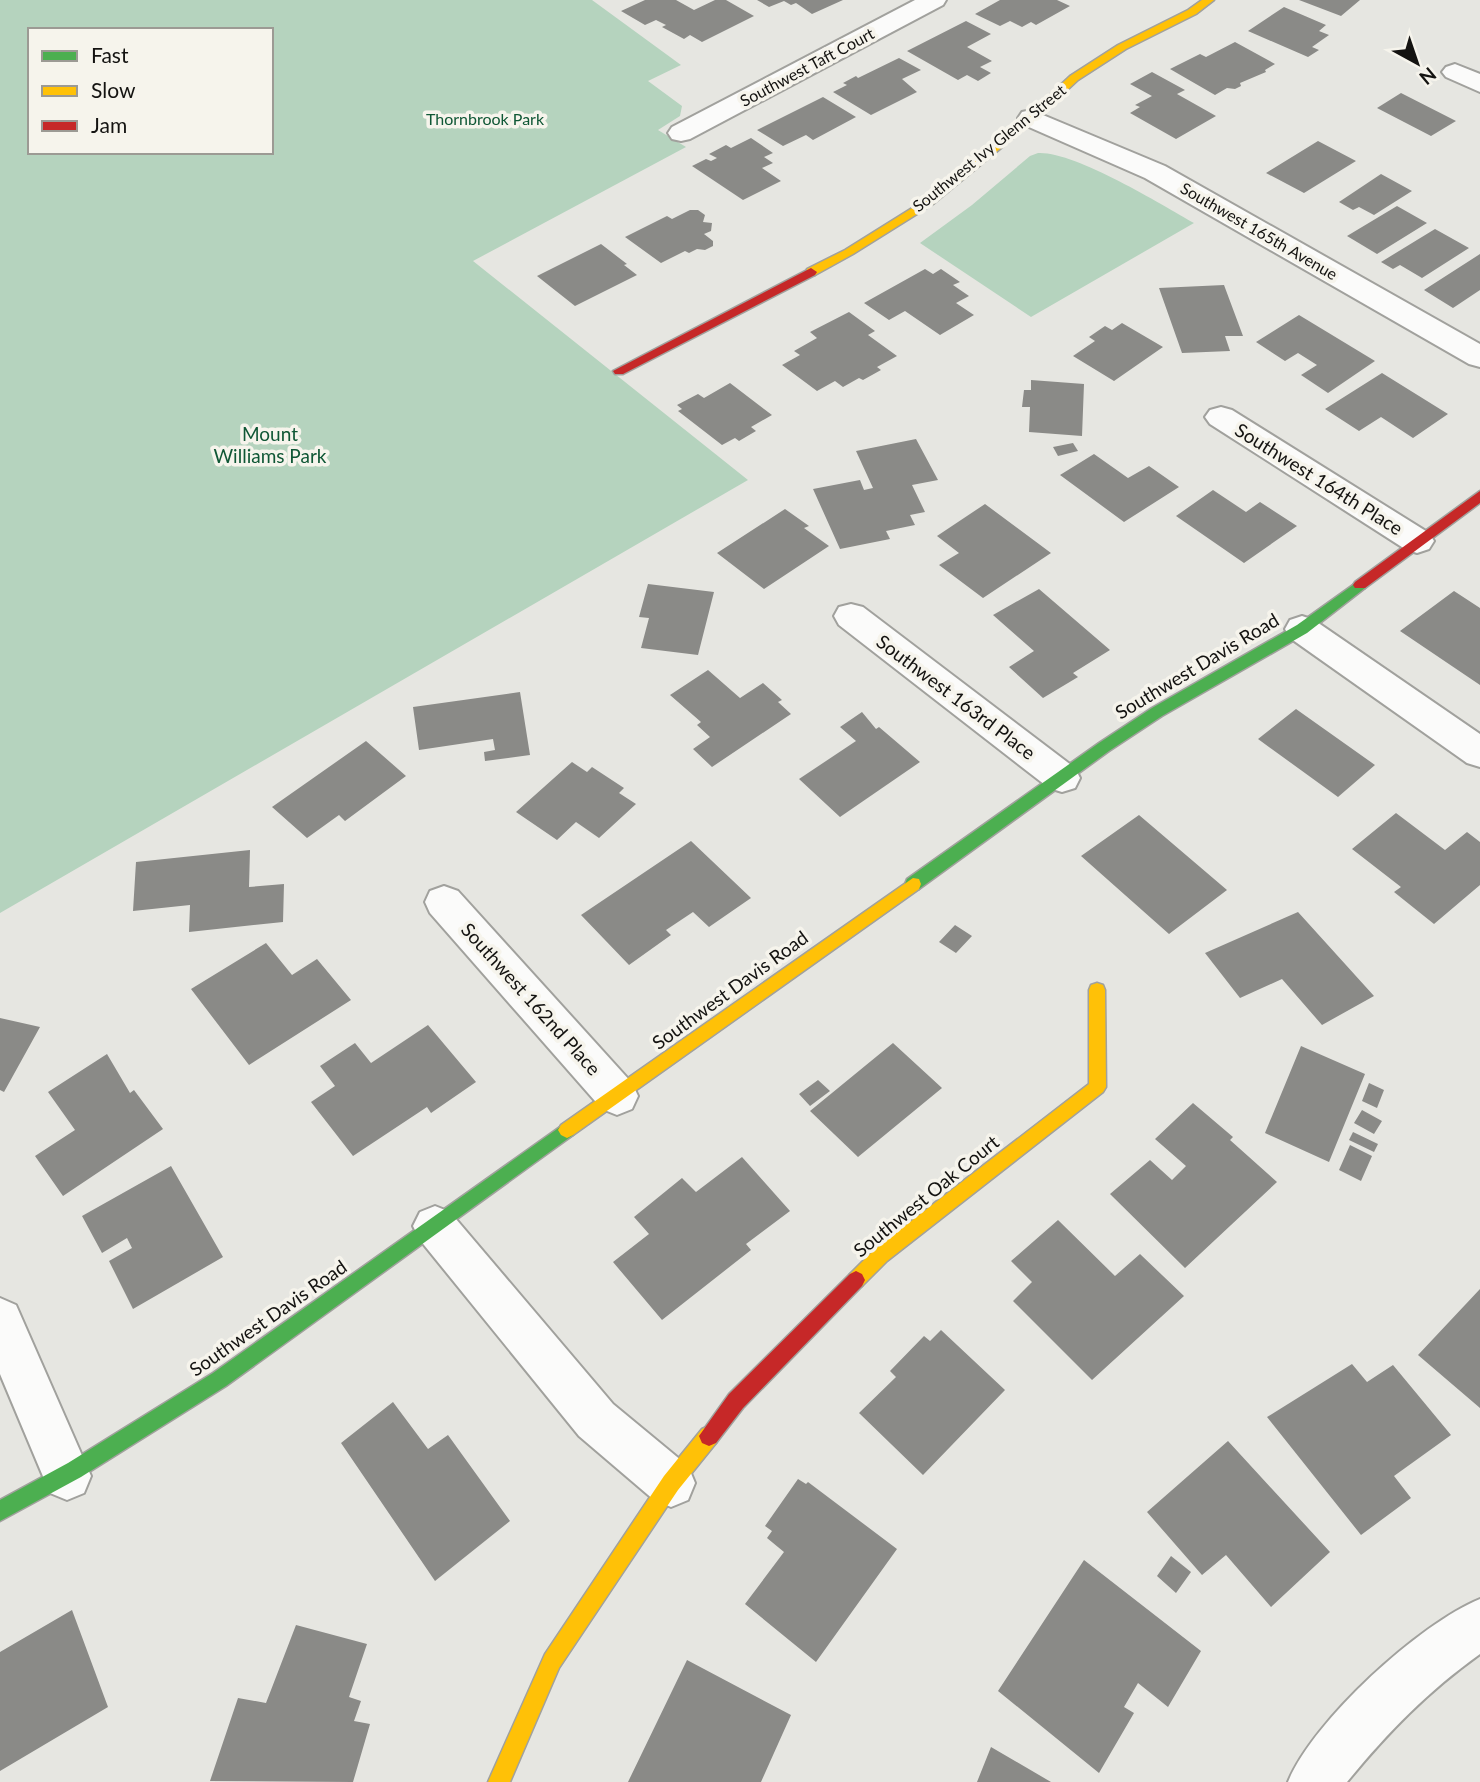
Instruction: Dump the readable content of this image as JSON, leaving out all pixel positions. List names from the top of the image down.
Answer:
{
  "streets": {
    "street": [
      "Southwest Taft Court",
      "Southwest Ivy Glenn Street",
      "Southwest 165th Avenue",
      "Southwest 164th Place",
      "Southwest Davis Road",
      "Southwest 163rd Place",
      "Southwest 162nd Place",
      "Southwest Oak Court"
    ]
  },
  "crossings": [
    ["Southwest Ivy Glenn Street", "Southwest 165th Avenue"],
    ["Southwest 164th Place", "Southwest Davis Road"],
    ["Southwest Davis Road", "Southwest 163rd Place"],
    ["Southwest Davis Road", "Southwest 162nd Place"]
  ],
  "parks": ["Thornbrook Park", "Mount Williams Park"],
  "legend": ["Fast", "Slow", "Jam"],
  "north": "bottom right"
}
